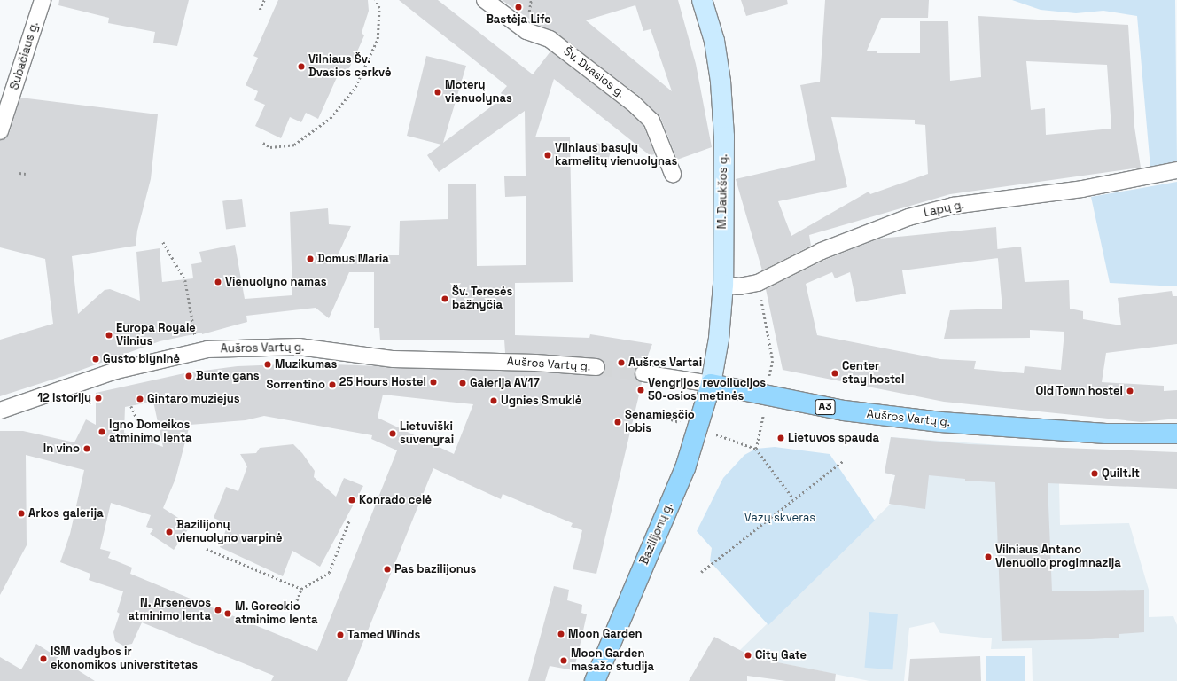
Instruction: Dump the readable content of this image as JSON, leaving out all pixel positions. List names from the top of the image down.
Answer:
{
  "streets": {
    "main road": [
      "M. Daukšos g.",
      "Aušros Vartų g.",
      "A3",
      "Bazilijonų g."
    ],
    "street": ["Subačiaus g.", "Šv. Dvasios g.", "Lapų g."]
  },
  "crossings": [
    ["M. Daukšos g.", "Lapų g."],
    ["M. Daukšos g.", "Aušros Vartų g."],
    ["M. Daukšos g.", "Bazilijonų g."],
    ["Aušros Vartų g.", "Bazilijonų g."]
  ],
  "parks": ["Vazų skveras"],
  "places": [
    "Bastėja Life",
    "Vilniaus Šv. Dvasios cerkvė",
    "Moterų vienuolynas",
    "Vilniaus basųjų karmelitų vienuolynas",
    "Domus Maria",
    "Vienuolyno namas",
    "Šv. Teresės bažnyčia",
    "Europa Royale Vilnius",
    "Gusto blyninė",
    "Aušros Vartai",
    "Muzikumas",
    "Center stay hostel",
    "Bunte gans",
    "25 Hours Hostel",
    "Galerija AV17",
    "Sorrentino",
    "Vengrijos revoliucijos 50-osios metinės",
    "Old Town hostel",
    "12 istorijų",
    "Gintaro muziejus",
    "Ugnies Smuklė",
    "Senamiesčio lobis",
    "Igno Domeikos atminimo lenta",
    "Lietuviški suvenyrai",
    "Lietuvos spauda",
    "In vino",
    "Quilt.lt",
    "Konrado celė",
    "Arkos galerija",
    "Bazilijonų vienuolyno varpinė",
    "Vilniaus Antano Vienuolio progimnazija",
    "Pas bazilijonus",
    "N. Arsenevos atminimo lenta",
    "M. Goreckio atminimo lenta",
    "Moon Garden",
    "Tamed Winds",
    "City Gate",
    "ISM vadybos ir ekonomikos universtitetas",
    "Moon Garden masažo studija"
  ]
}
